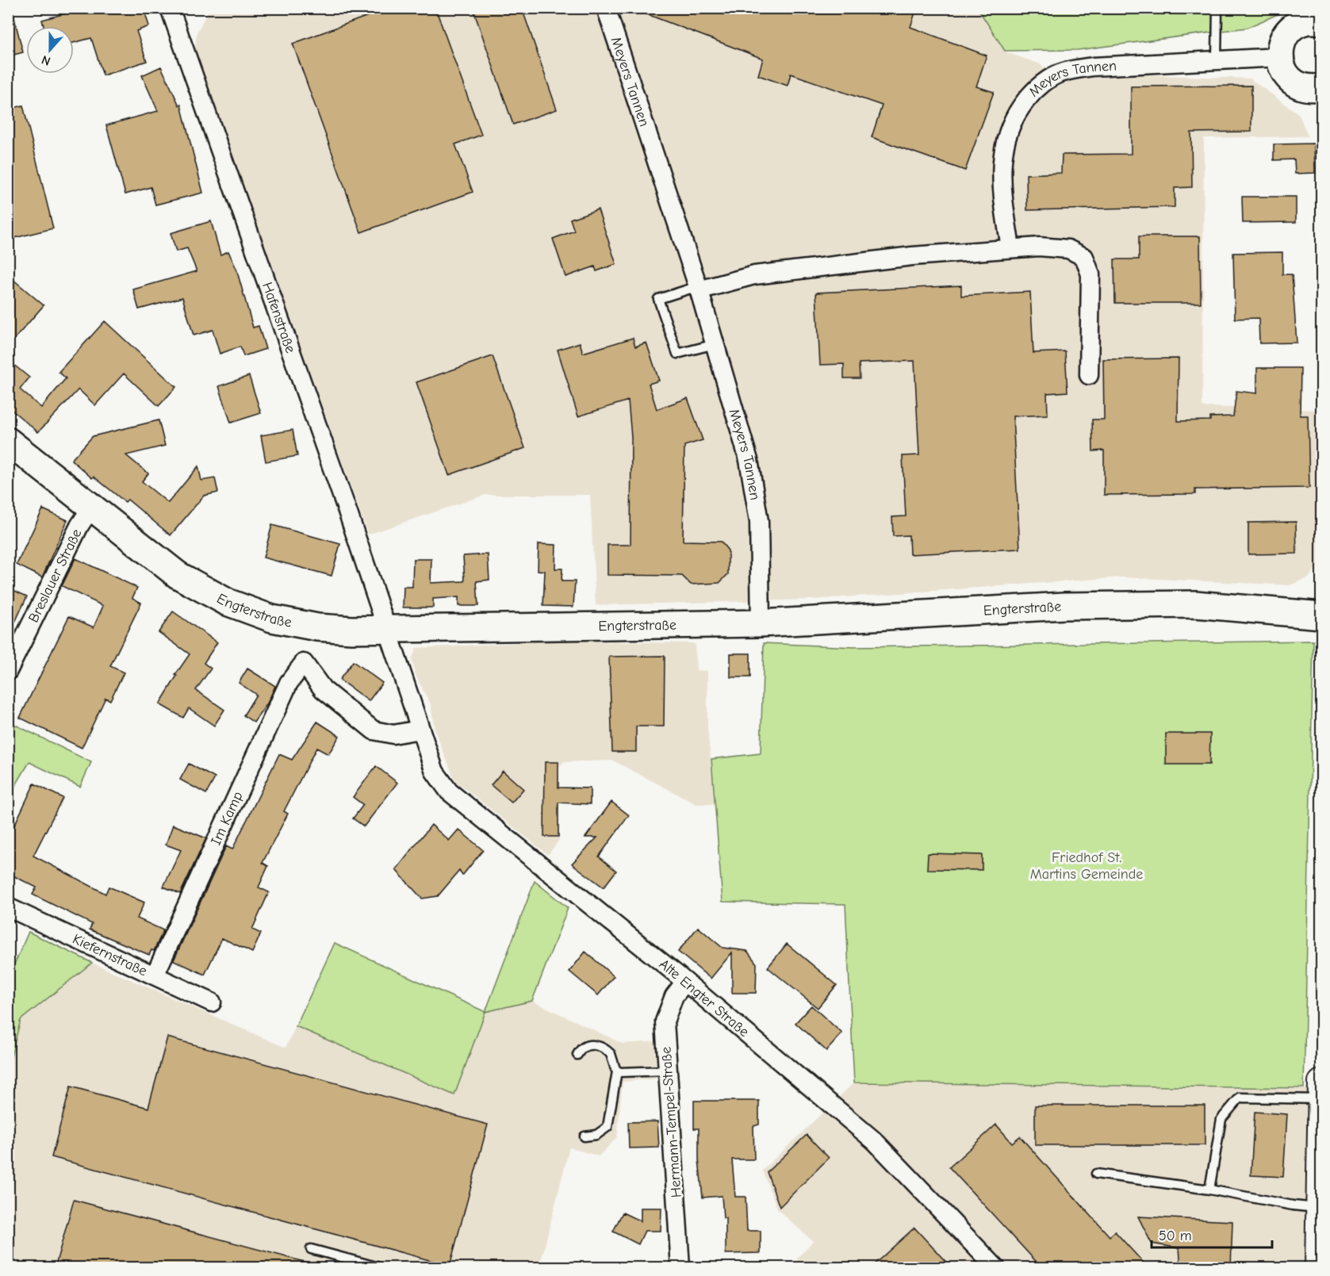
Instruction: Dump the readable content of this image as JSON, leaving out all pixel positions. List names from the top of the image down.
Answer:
{
  "streets": {
    "main road": ["Engterstraße"],
    "street": [
      "Meyers Tannen",
      "Hafenstraße",
      "Breslauer Straße",
      "Im Kamp",
      "Kiefernstraße",
      "Alte Engter Straße",
      "Hermann-Tempel-Straße"
    ]
  },
  "crossings": [
    ["Meyers Tannen", "Engterstraße"],
    ["Hafenstraße", "Engterstraße"],
    ["Hafenstraße", "Alte Engter Straße"],
    ["Breslauer Straße", "Engterstraße"],
    ["Engterstraße", "Alte Engter Straße"],
    ["Im Kamp", "Kiefernstraße"],
    ["Im Kamp", "Alte Engter Straße"],
    ["Alte Engter Straße", "Hermann-Tempel-Straße"]
  ],
  "parks": ["Friedhof St. Martins Gemeinde"],
  "scale_bar": "50 m",
  "north": "bottom"
}
